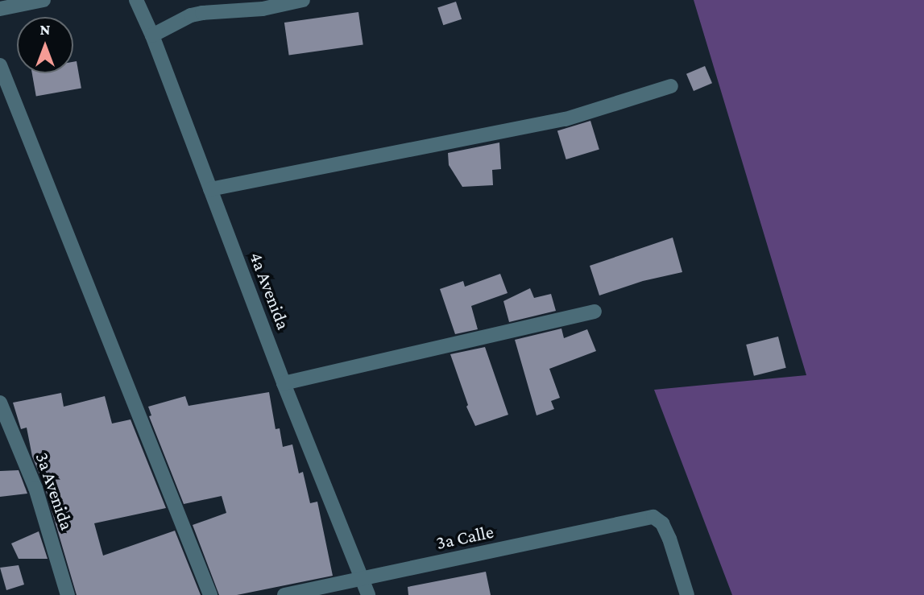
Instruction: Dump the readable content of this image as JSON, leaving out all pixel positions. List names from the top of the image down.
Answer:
{
  "streets": {
    "street": ["4a Avenida", "3a Avenida", "3a Calle"]
  },
  "crossings": [
    ["4a Avenida", "3a Calle"]
  ],
  "north": "top"
}
